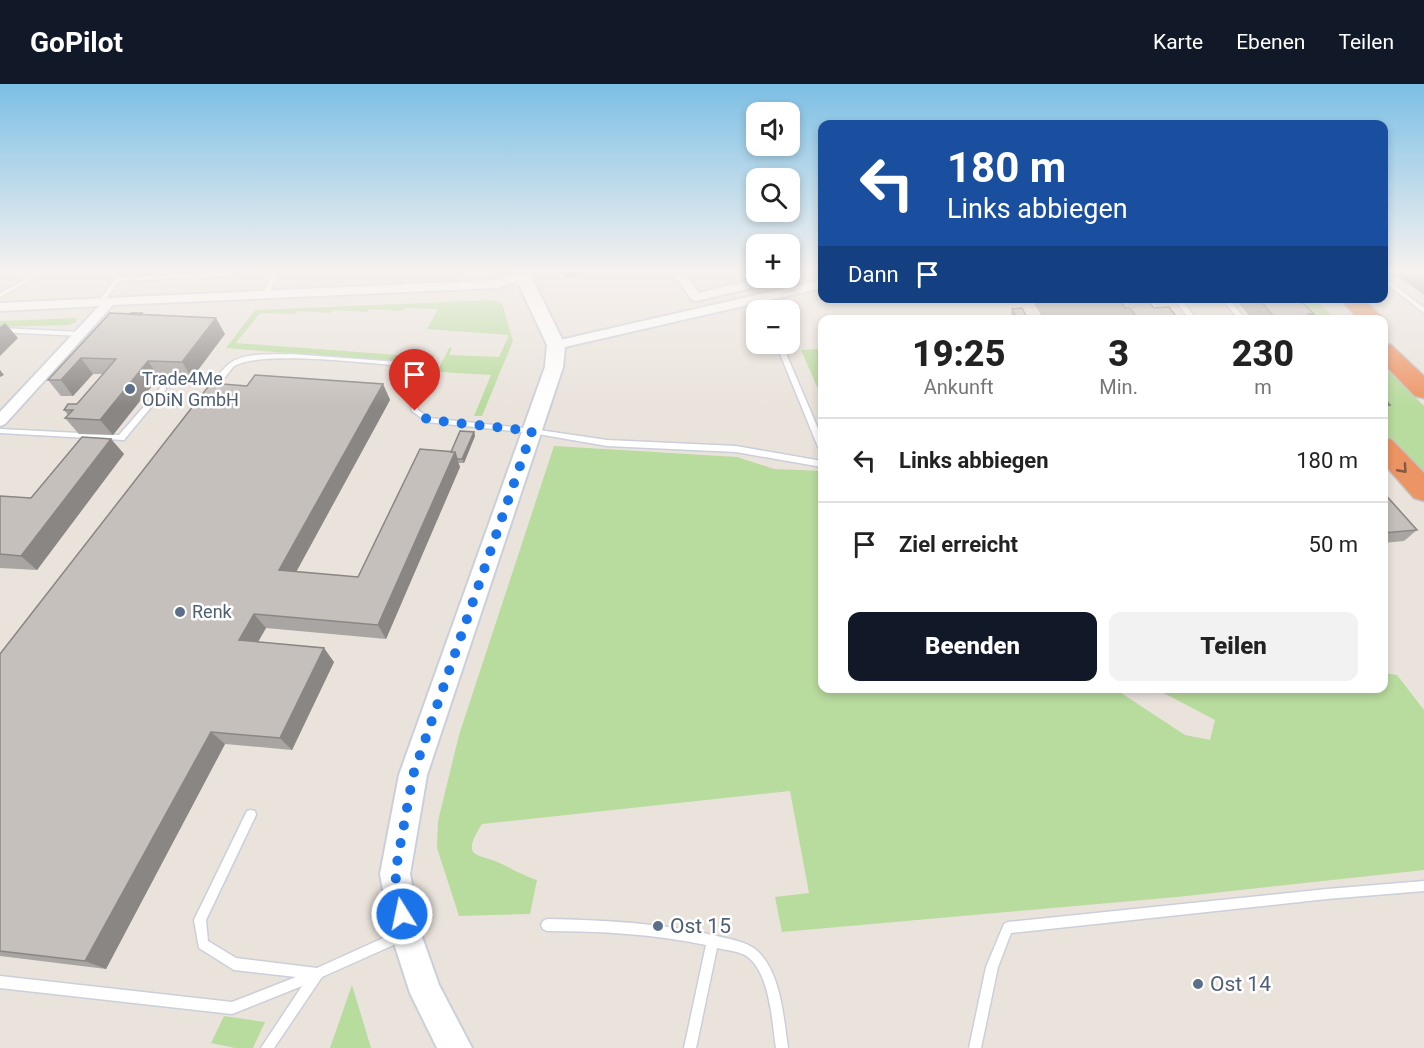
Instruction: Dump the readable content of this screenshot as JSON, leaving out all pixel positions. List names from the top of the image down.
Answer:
{
  "places": [
    "Trade4Me ODiN GmbH",
    "Renk",
    "Ost 15",
    "Ost 14"
  ],
  "page": {
    "header": "GoPilot",
    "nav": ["Karte", "Ebenen", "Teilen"],
    "map_buttons": ["+", "−"],
    "turn": ["180 m", "Links abbiegen"],
    "then": "Dann",
    "eta": [
      "19:25",
      "Ankunft",
      "3",
      "Min.",
      "230",
      "m"
    ],
    "list": [
      {
        "name": "Links abbiegen",
        "value": "180 m"
      },
      {
        "name": "Ziel erreicht",
        "value": "50 m"
      }
    ],
    "buttons": ["Beenden", "Teilen"]
  }
}
